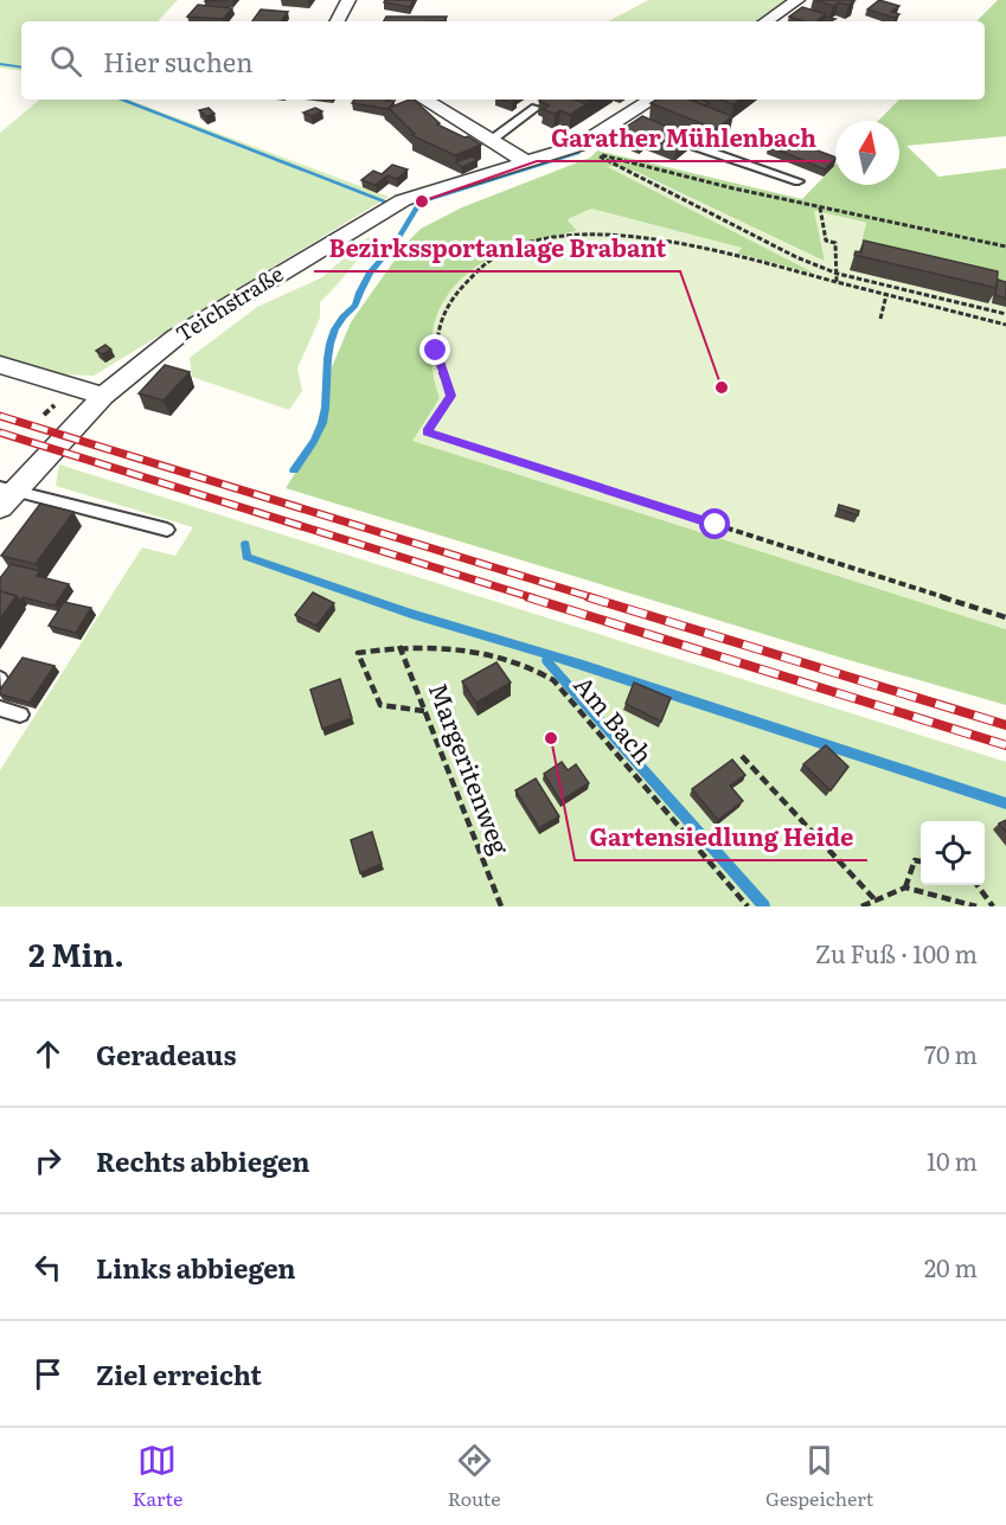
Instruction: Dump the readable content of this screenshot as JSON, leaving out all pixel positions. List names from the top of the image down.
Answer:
{
  "streets": {
    "street": ["Teichstraße"],
    "path": ["Am Bach", "Margeritenweg"]
  },
  "crossings": [
    ["Am Bach", "Margeritenweg"]
  ],
  "places": ["Garather Mühlenbach", "Bezirkssportanlage Brabant", "Gartensiedlung Heide"],
  "north": "top",
  "page": {
    "search": "Hier suchen",
    "heading": ["2 Min.", "Zu Fuß · 100 m"],
    "list": [
      ["Geradeaus", "70 m"],
      ["Rechts abbiegen", "10 m"],
      ["Links abbiegen", "20 m"],
      "Ziel erreicht"
    ],
    "nav": ["Karte", "Route", "Gespeichert"]
  }
}
